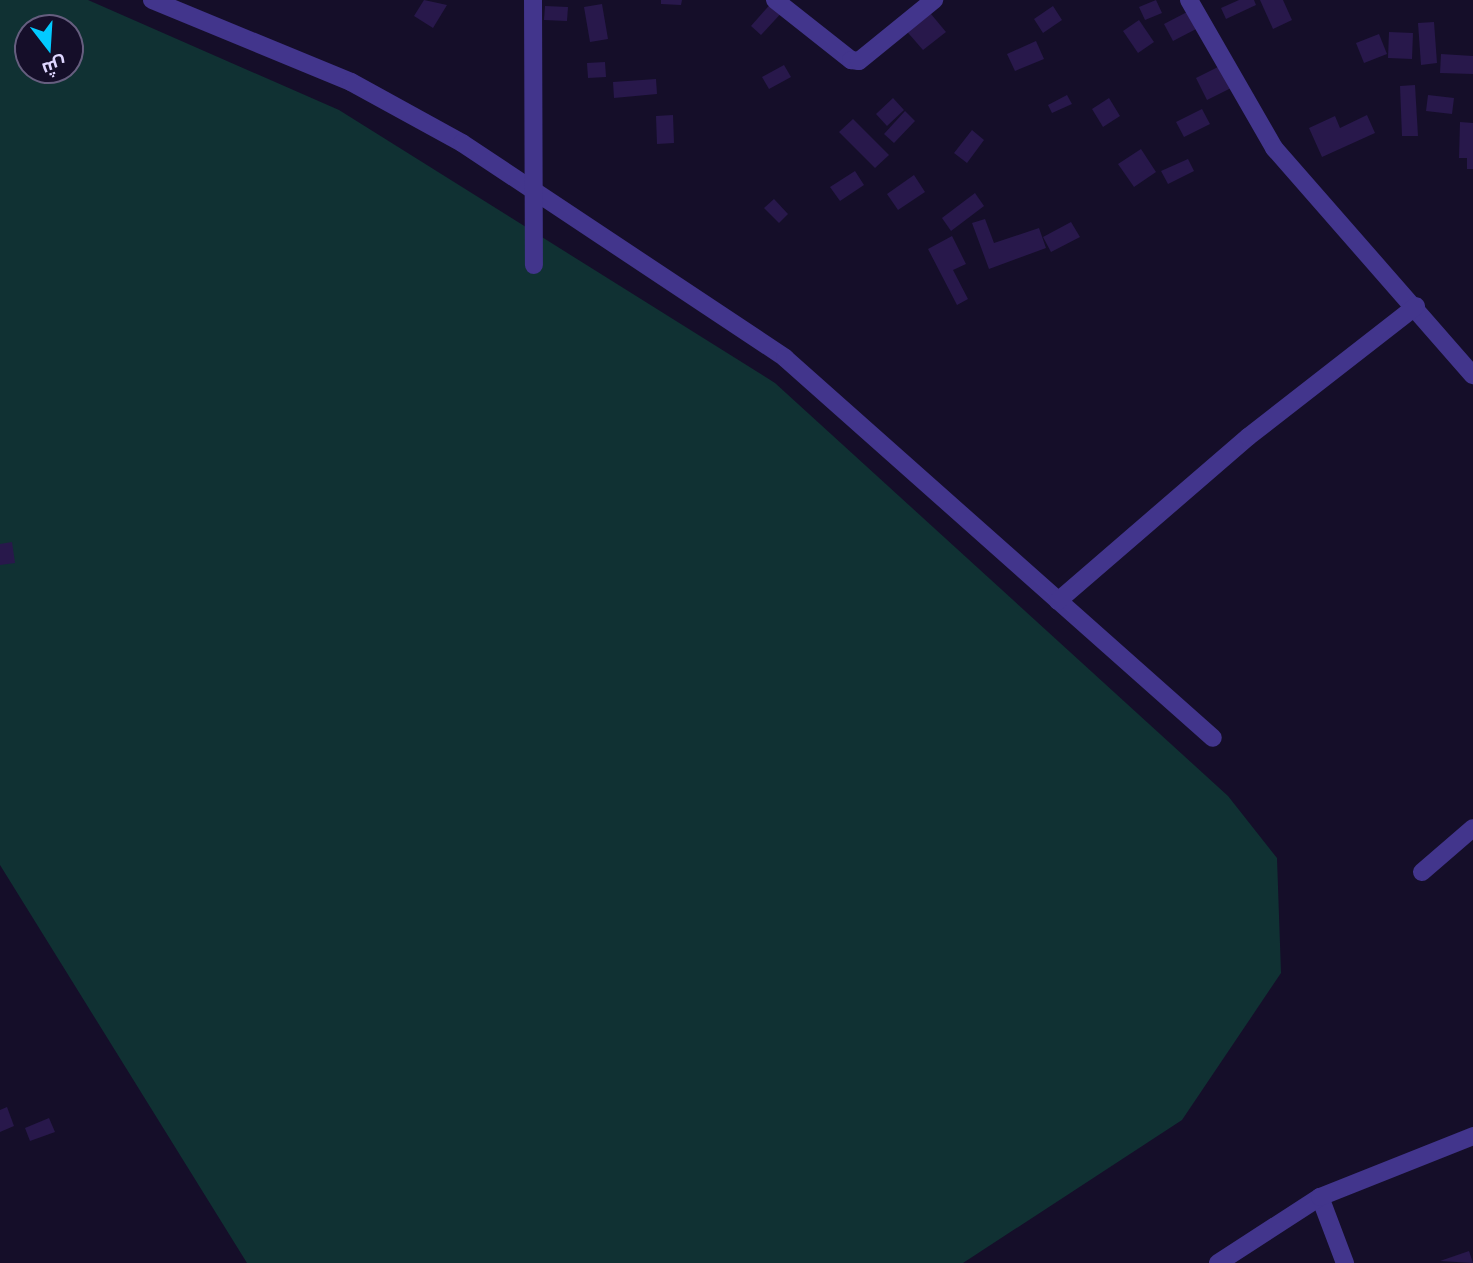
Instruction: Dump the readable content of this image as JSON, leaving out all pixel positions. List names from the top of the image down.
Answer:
{
  "north": "bottom"
}
